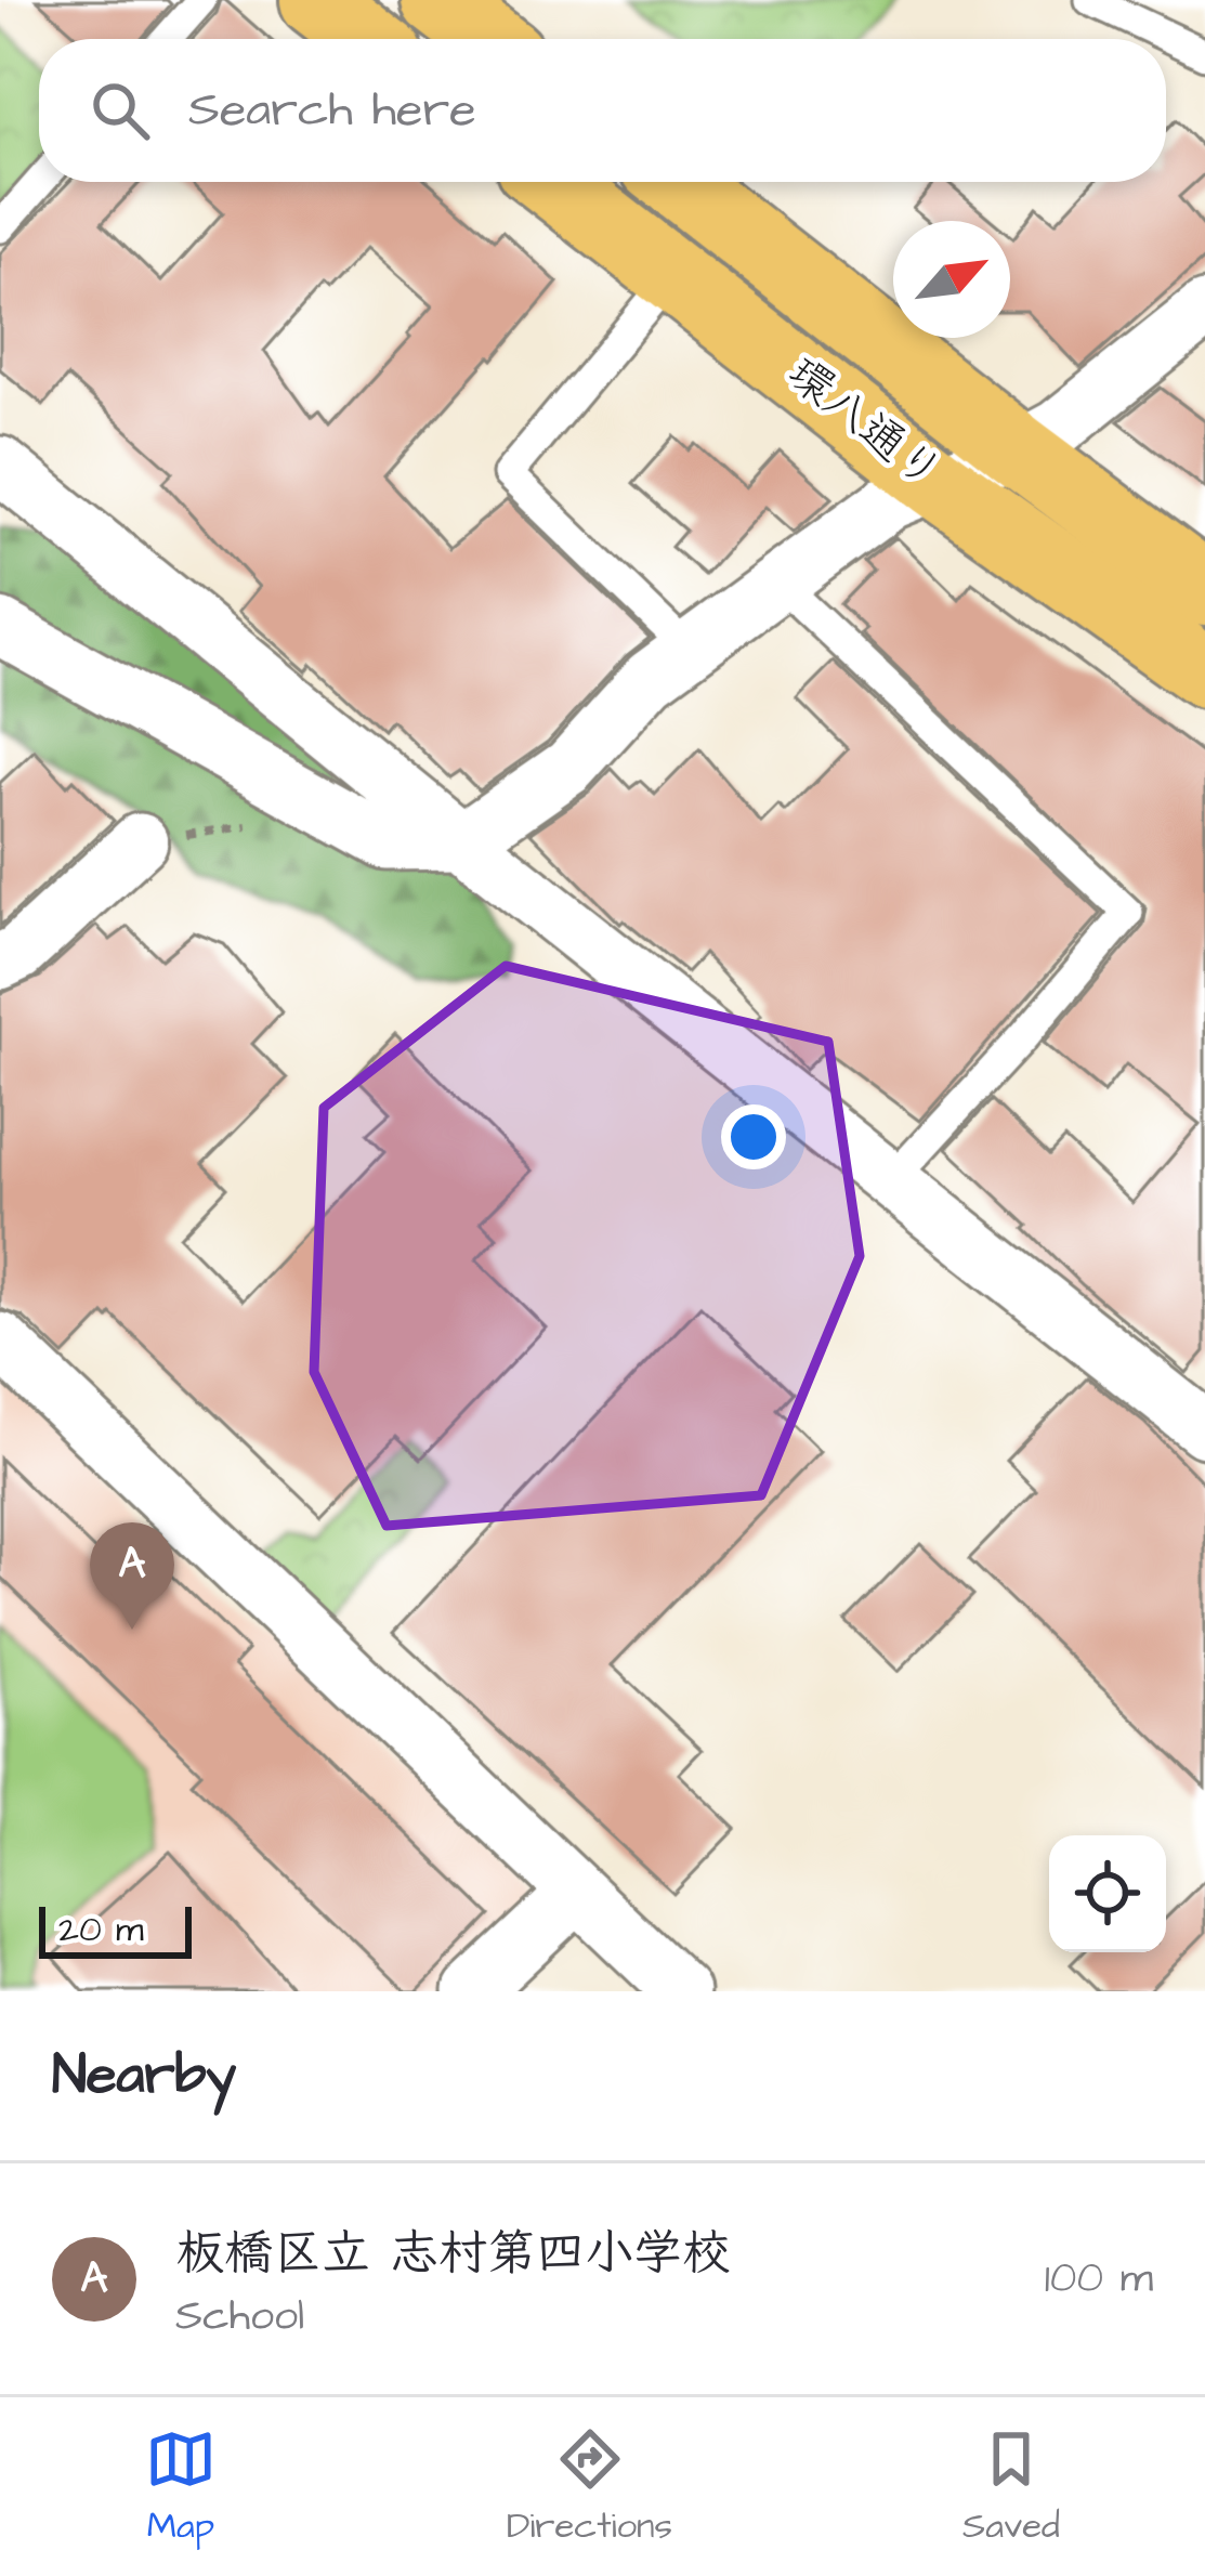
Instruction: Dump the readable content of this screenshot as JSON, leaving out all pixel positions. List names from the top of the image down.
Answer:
{
  "streets": {
    "main road": ["環八通り"]
  },
  "scale_bar": "20 m",
  "north": "top right",
  "page": {
    "search": "Search here",
    "pins": "A",
    "scale": "20 m",
    "heading": "Nearby",
    "list": [
      {
        "mark": "A",
        "name": "板橋区立 志村第四小学校",
        "note": "School",
        "value": "100 m"
      }
    ],
    "nav": ["Map", "Directions", "Saved"]
  }
}
